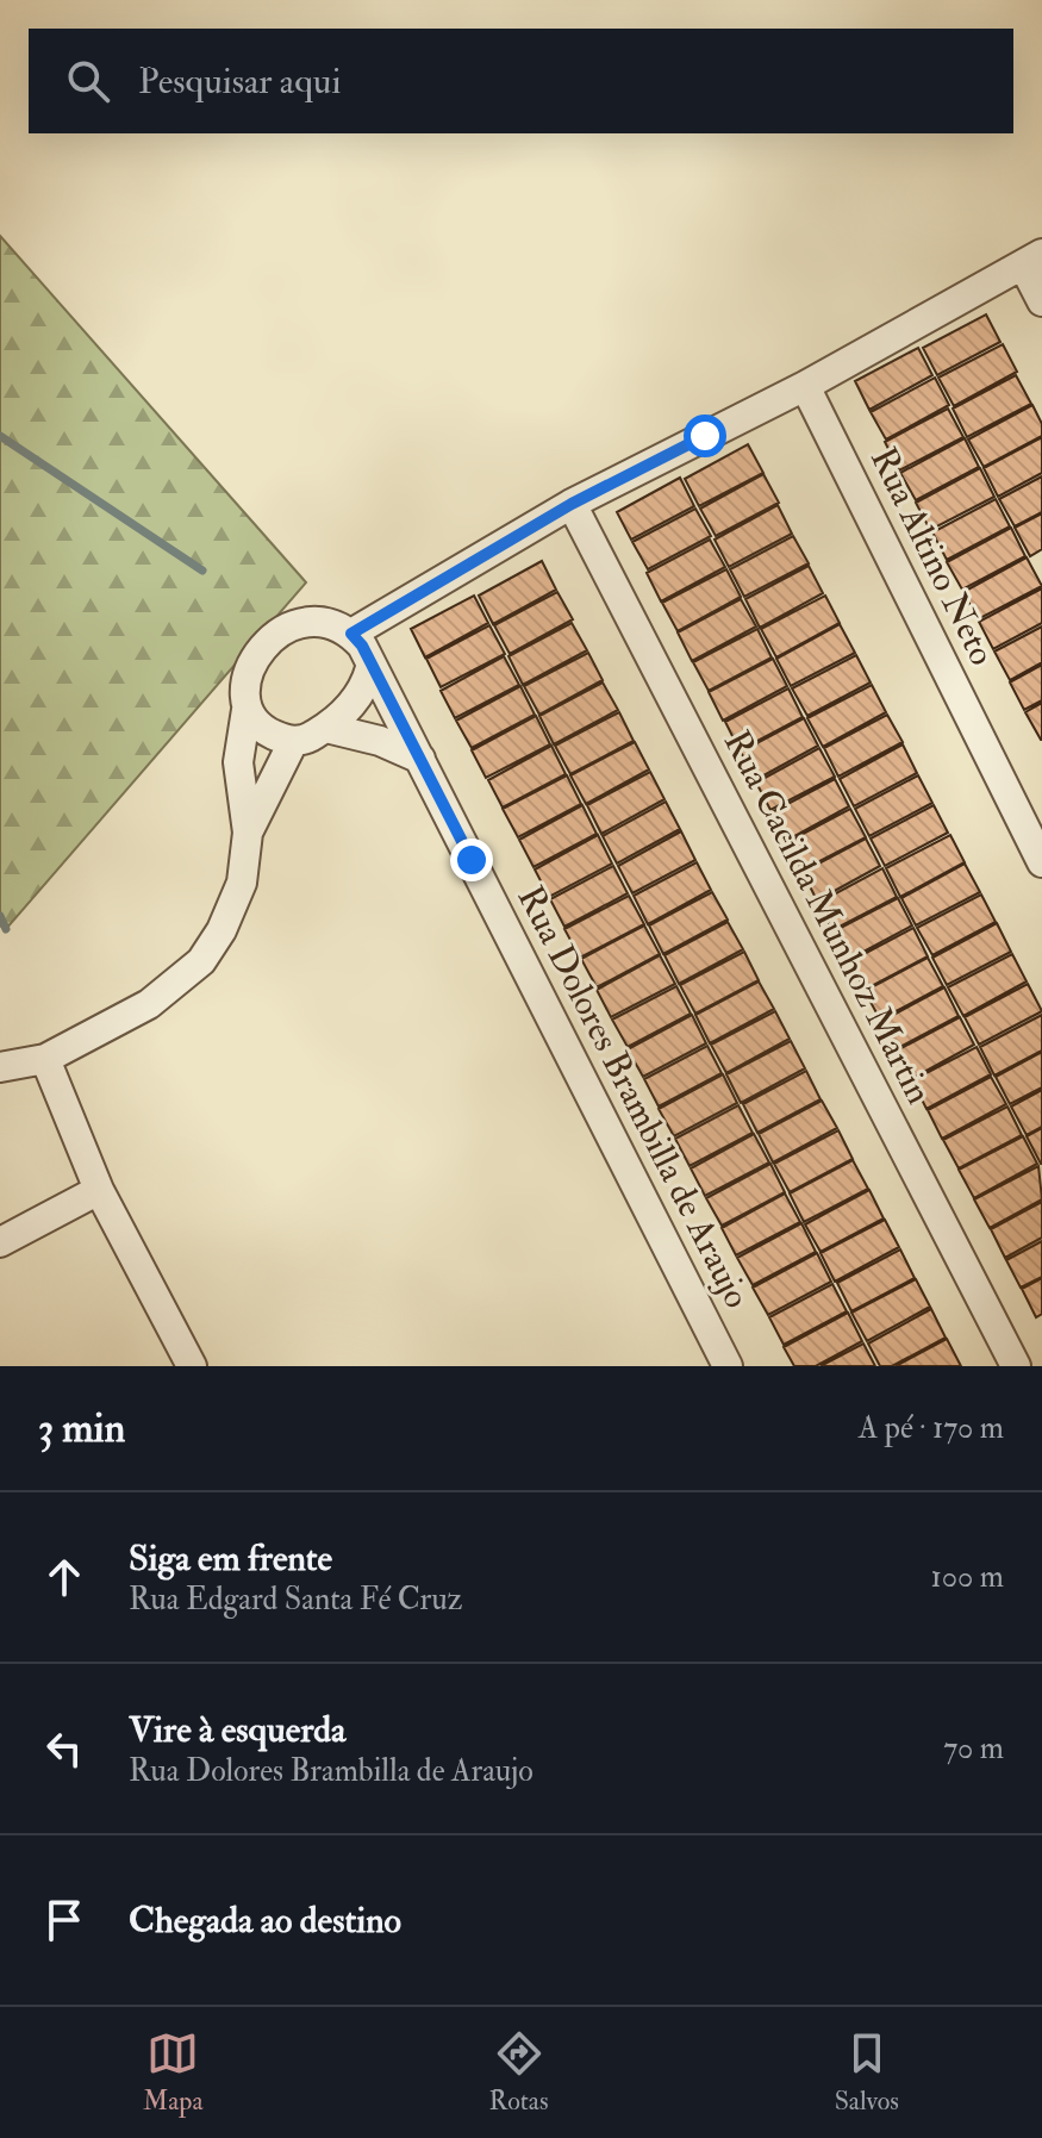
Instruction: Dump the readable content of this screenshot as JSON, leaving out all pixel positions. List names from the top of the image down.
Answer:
{
  "streets": {
    "street": ["Rua Altino Neto", "Rua Cacilda Munhoz Martin", "Rua Dolores Brambilla de Araujo"]
  },
  "page": {
    "search": "Pesquisar aqui",
    "heading": ["3 min", "A pé · 170 m"],
    "list": [
      ["Siga em frente", "Rua Edgard Santa Fé Cruz", "100 m"],
      ["Vire à esquerda", "Rua Dolores Brambilla de Araujo", "70 m"],
      "Chegada ao destino"
    ],
    "nav": ["Mapa", "Rotas", "Salvos"]
  }
}
